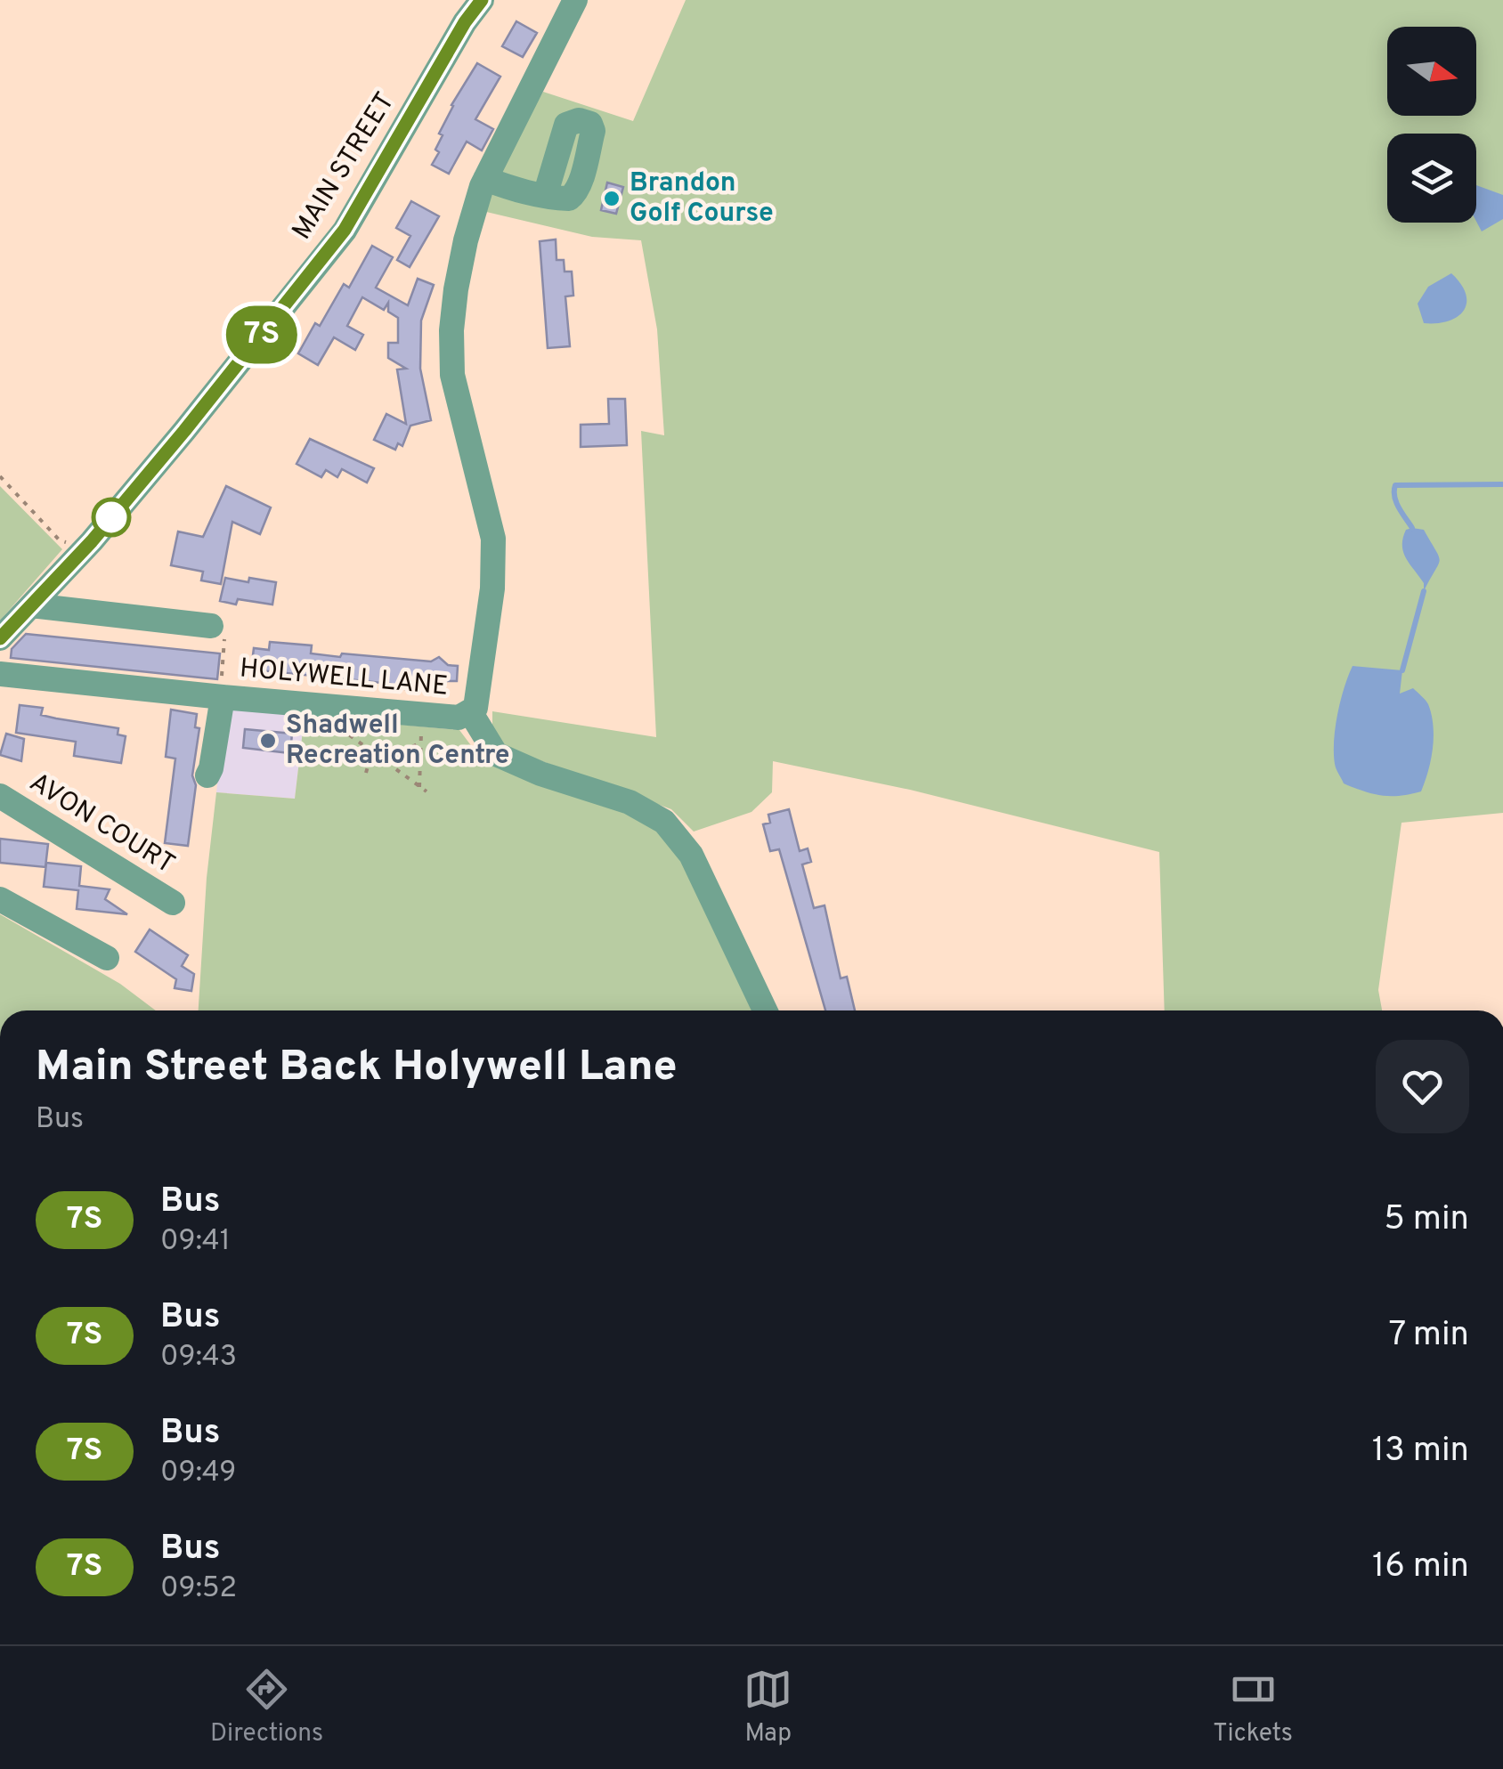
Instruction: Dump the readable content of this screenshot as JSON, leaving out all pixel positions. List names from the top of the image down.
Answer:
{
  "streets": {
    "street": ["MAIN STREET", "HOLYWELL LANE", "AVON COURT"]
  },
  "places": ["Brandon Golf Course", "Shadwell Recreation Centre"],
  "lines": ["bus line 7S"],
  "north": "right",
  "page": {
    "on_map": "7S",
    "heading": ["Main Street Back Holywell Lane", "Bus"],
    "list": [
      {
        "mark": "7S",
        "name": "Bus",
        "note": "09:41",
        "value": "5 min"
      },
      {
        "mark": "7S",
        "name": "Bus",
        "note": "09:43",
        "value": "7 min"
      },
      {
        "mark": "7S",
        "name": "Bus",
        "note": "09:49",
        "value": "13 min"
      },
      {
        "mark": "7S",
        "name": "Bus",
        "note": "09:52",
        "value": "16 min"
      }
    ],
    "tabs": ["Directions", "Map", "Tickets"]
  }
}
